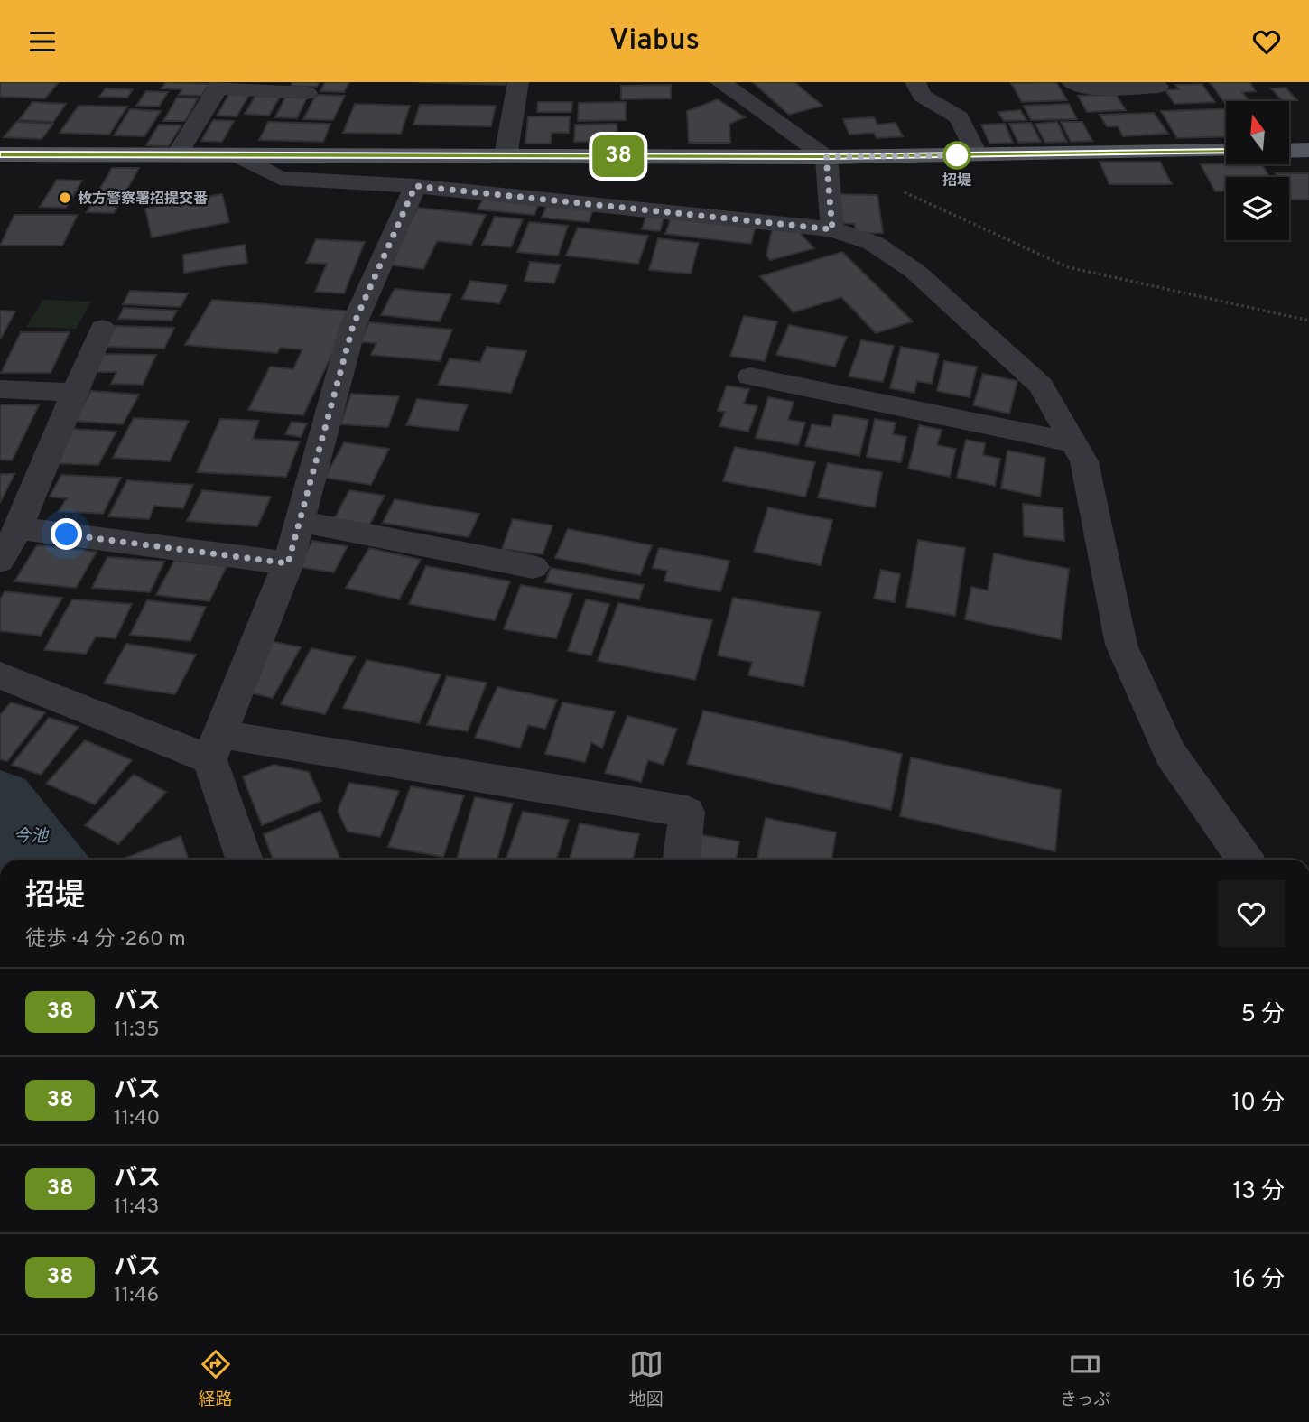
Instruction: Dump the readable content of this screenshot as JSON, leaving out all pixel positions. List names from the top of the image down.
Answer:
{
  "water": ["今池"],
  "places": ["招堤", "枚方警察署招提交番"],
  "lines": ["bus line 38"],
  "north": "top",
  "page": {
    "header": "Viabus",
    "on_map": "38",
    "heading": ["招堤", "徒歩 · 4 分 · 260 m"],
    "list": [
      {
        "mark": "38",
        "name": "バス",
        "note": "11:35",
        "value": "5 分"
      },
      {
        "mark": "38",
        "name": "バス",
        "note": "11:40",
        "value": "10 分"
      },
      {
        "mark": "38",
        "name": "バス",
        "note": "11:43",
        "value": "13 分"
      },
      {
        "mark": "38",
        "name": "バス",
        "note": "11:46",
        "value": "16 分"
      }
    ],
    "tabs": ["経路", "地図", "きっぷ"]
  }
}
